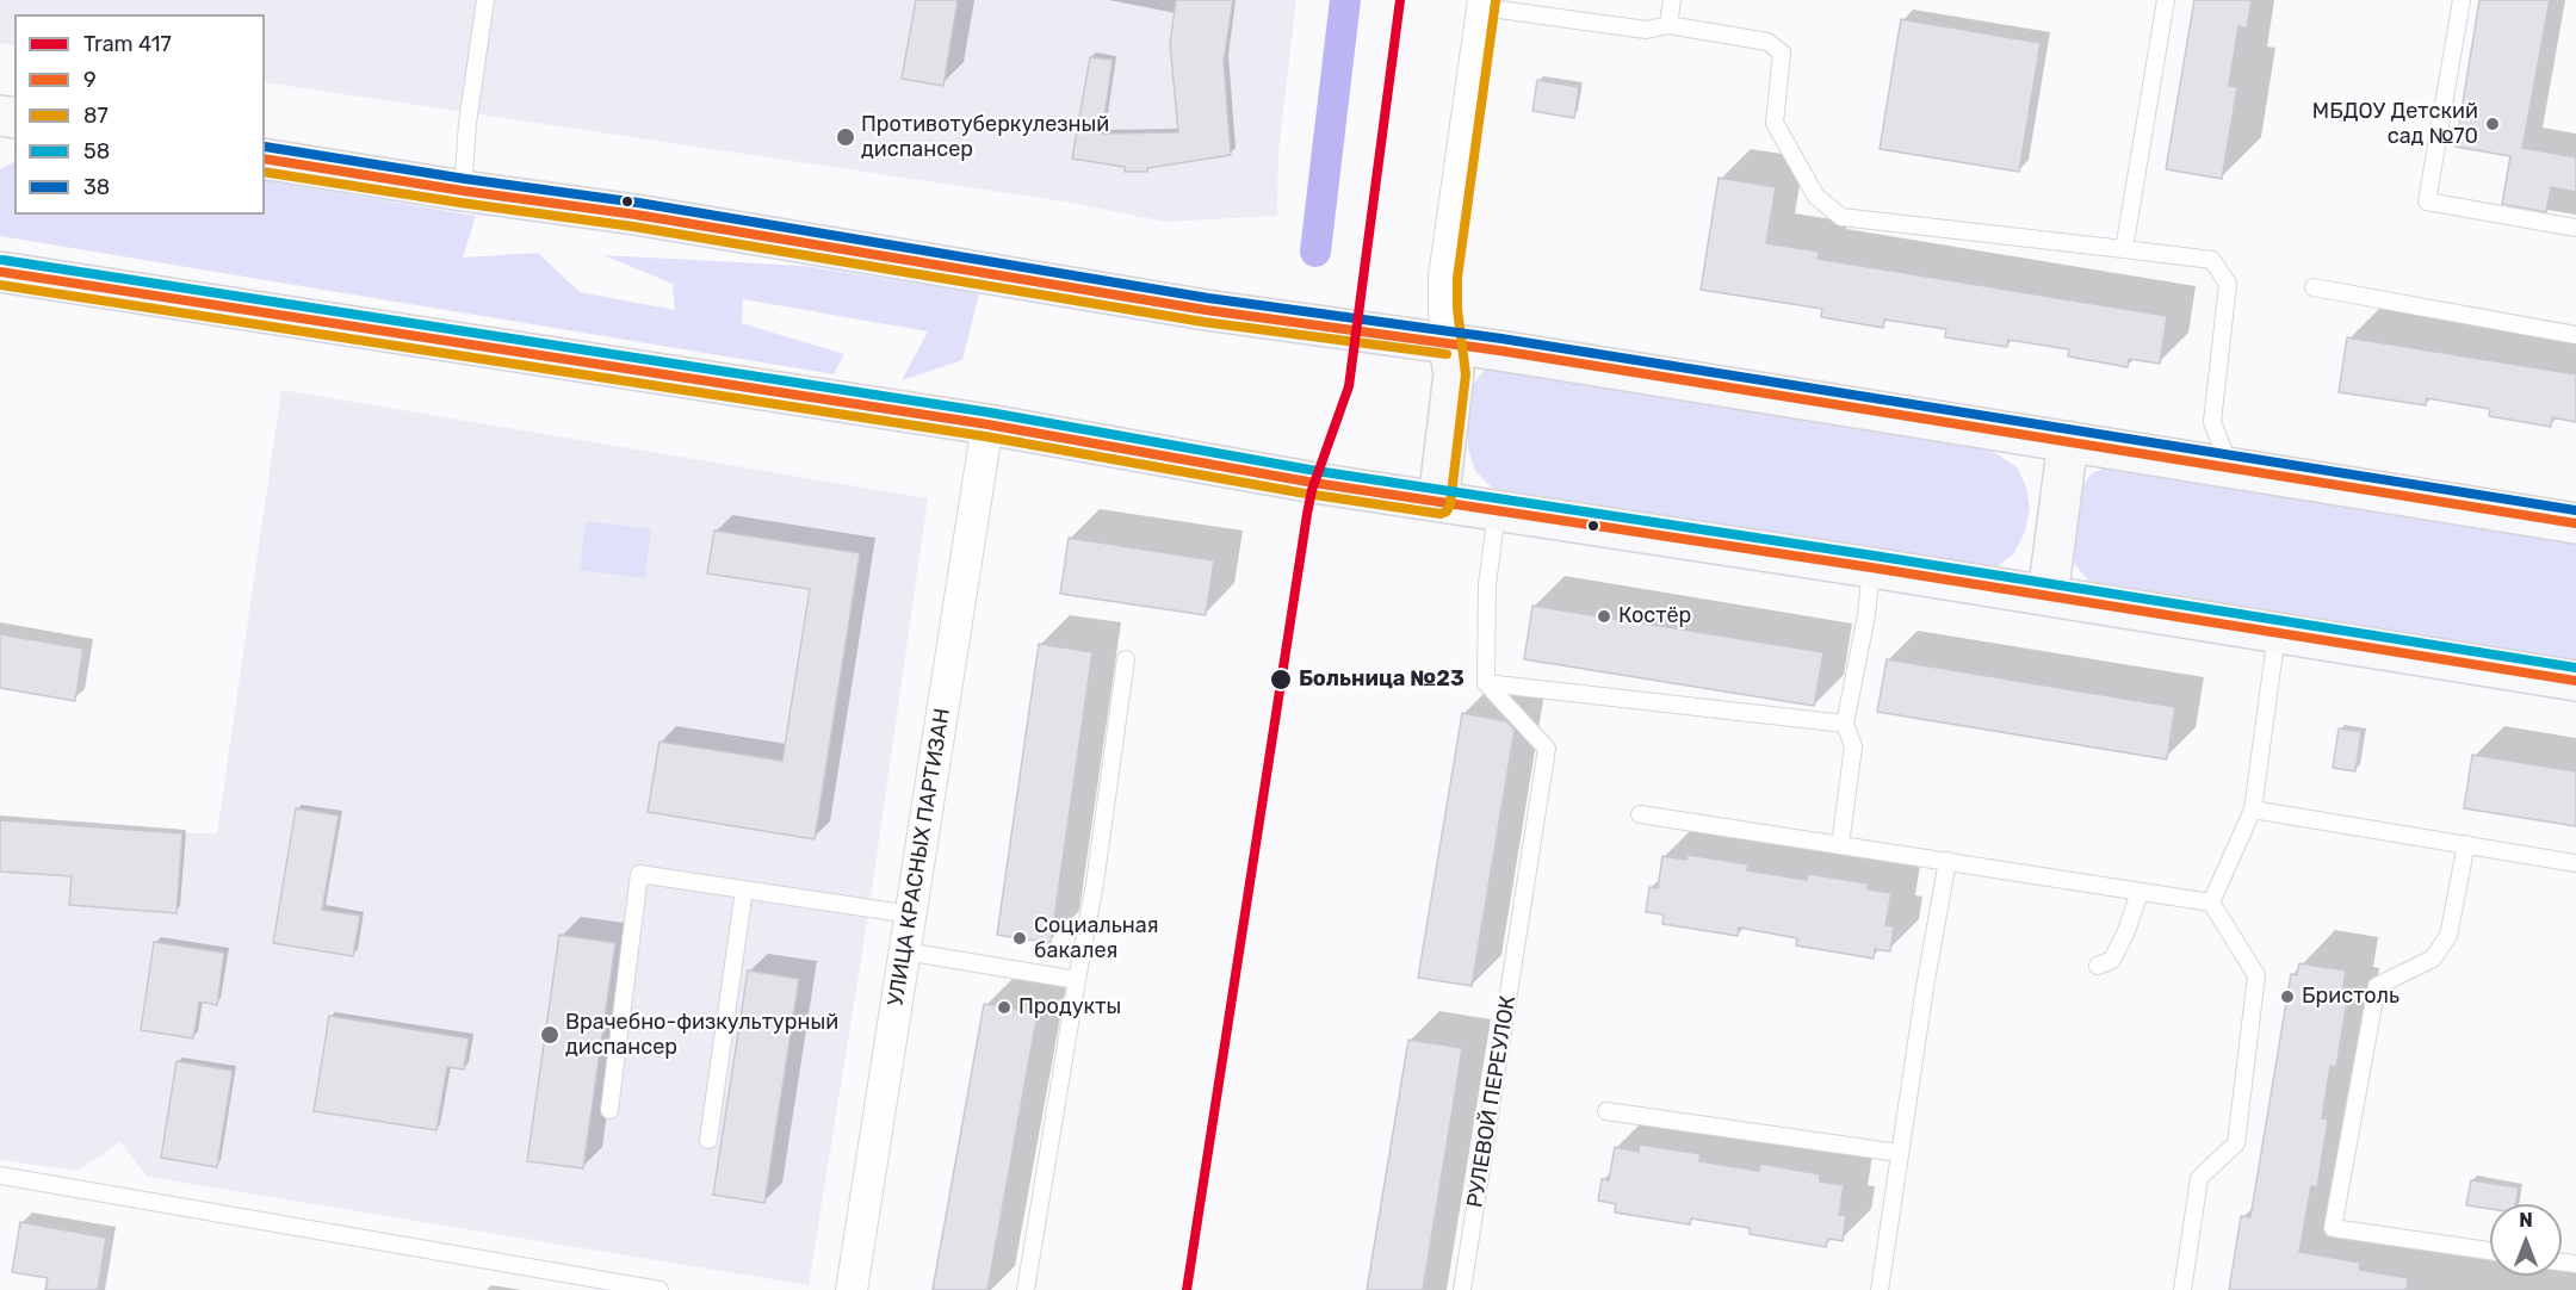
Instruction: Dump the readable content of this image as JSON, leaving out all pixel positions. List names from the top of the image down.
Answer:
{
  "streets": {
    "street": ["УЛИЦА КРАСНЫХ ПАРТИЗАН"],
    "lane": ["РУЛЕВОЙ ПЕРЕУЛОК"]
  },
  "places": [
    "МБДОУ Детский сад №70",
    "Противотуберкулезный диспансер",
    "Костёр",
    "Больница №23",
    "Социальная бакалея",
    "Бристоль",
    "Продукты",
    "Врачебно-физкультурный диспансер"
  ],
  "lines": [
    "tram line 417",
    "transit line 87",
    "transit line 38",
    "transit line 9",
    "transit line 58"
  ],
  "legend": [
    "Tram 417",
    "9",
    "87",
    "58",
    "38"
  ],
  "north": "top"
}
